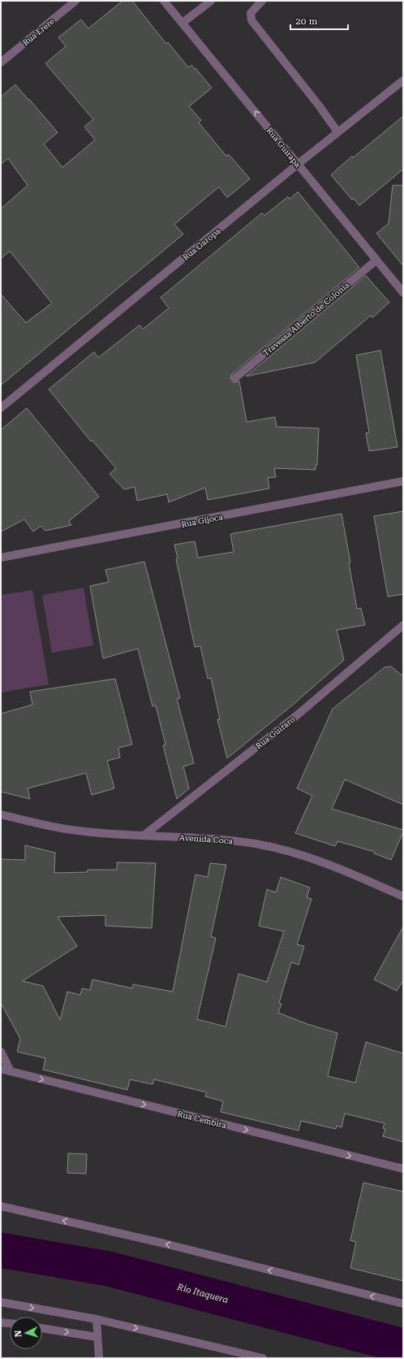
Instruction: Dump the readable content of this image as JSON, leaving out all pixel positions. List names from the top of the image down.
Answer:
{
  "streets": {
    "street": [
      "Rua Erere",
      "Rua Guirapa",
      "Rua Garopa",
      "Travessa Alberto de Colonia",
      "Rua Gijoca",
      "Rua Guiraro",
      "Avenida Coca",
      "Rua Cembira"
    ]
  },
  "crossings": [
    ["Rua Guirapa", "Rua Garopa"],
    ["Rua Guirapa", "Travessa Alberto de Colonia"],
    ["Rua Guiraro", "Avenida Coca"]
  ],
  "one_way": ["Rua Cembira"],
  "water": ["Rio Itaquera"],
  "scale_bar": "20 m",
  "north": "left"
}
